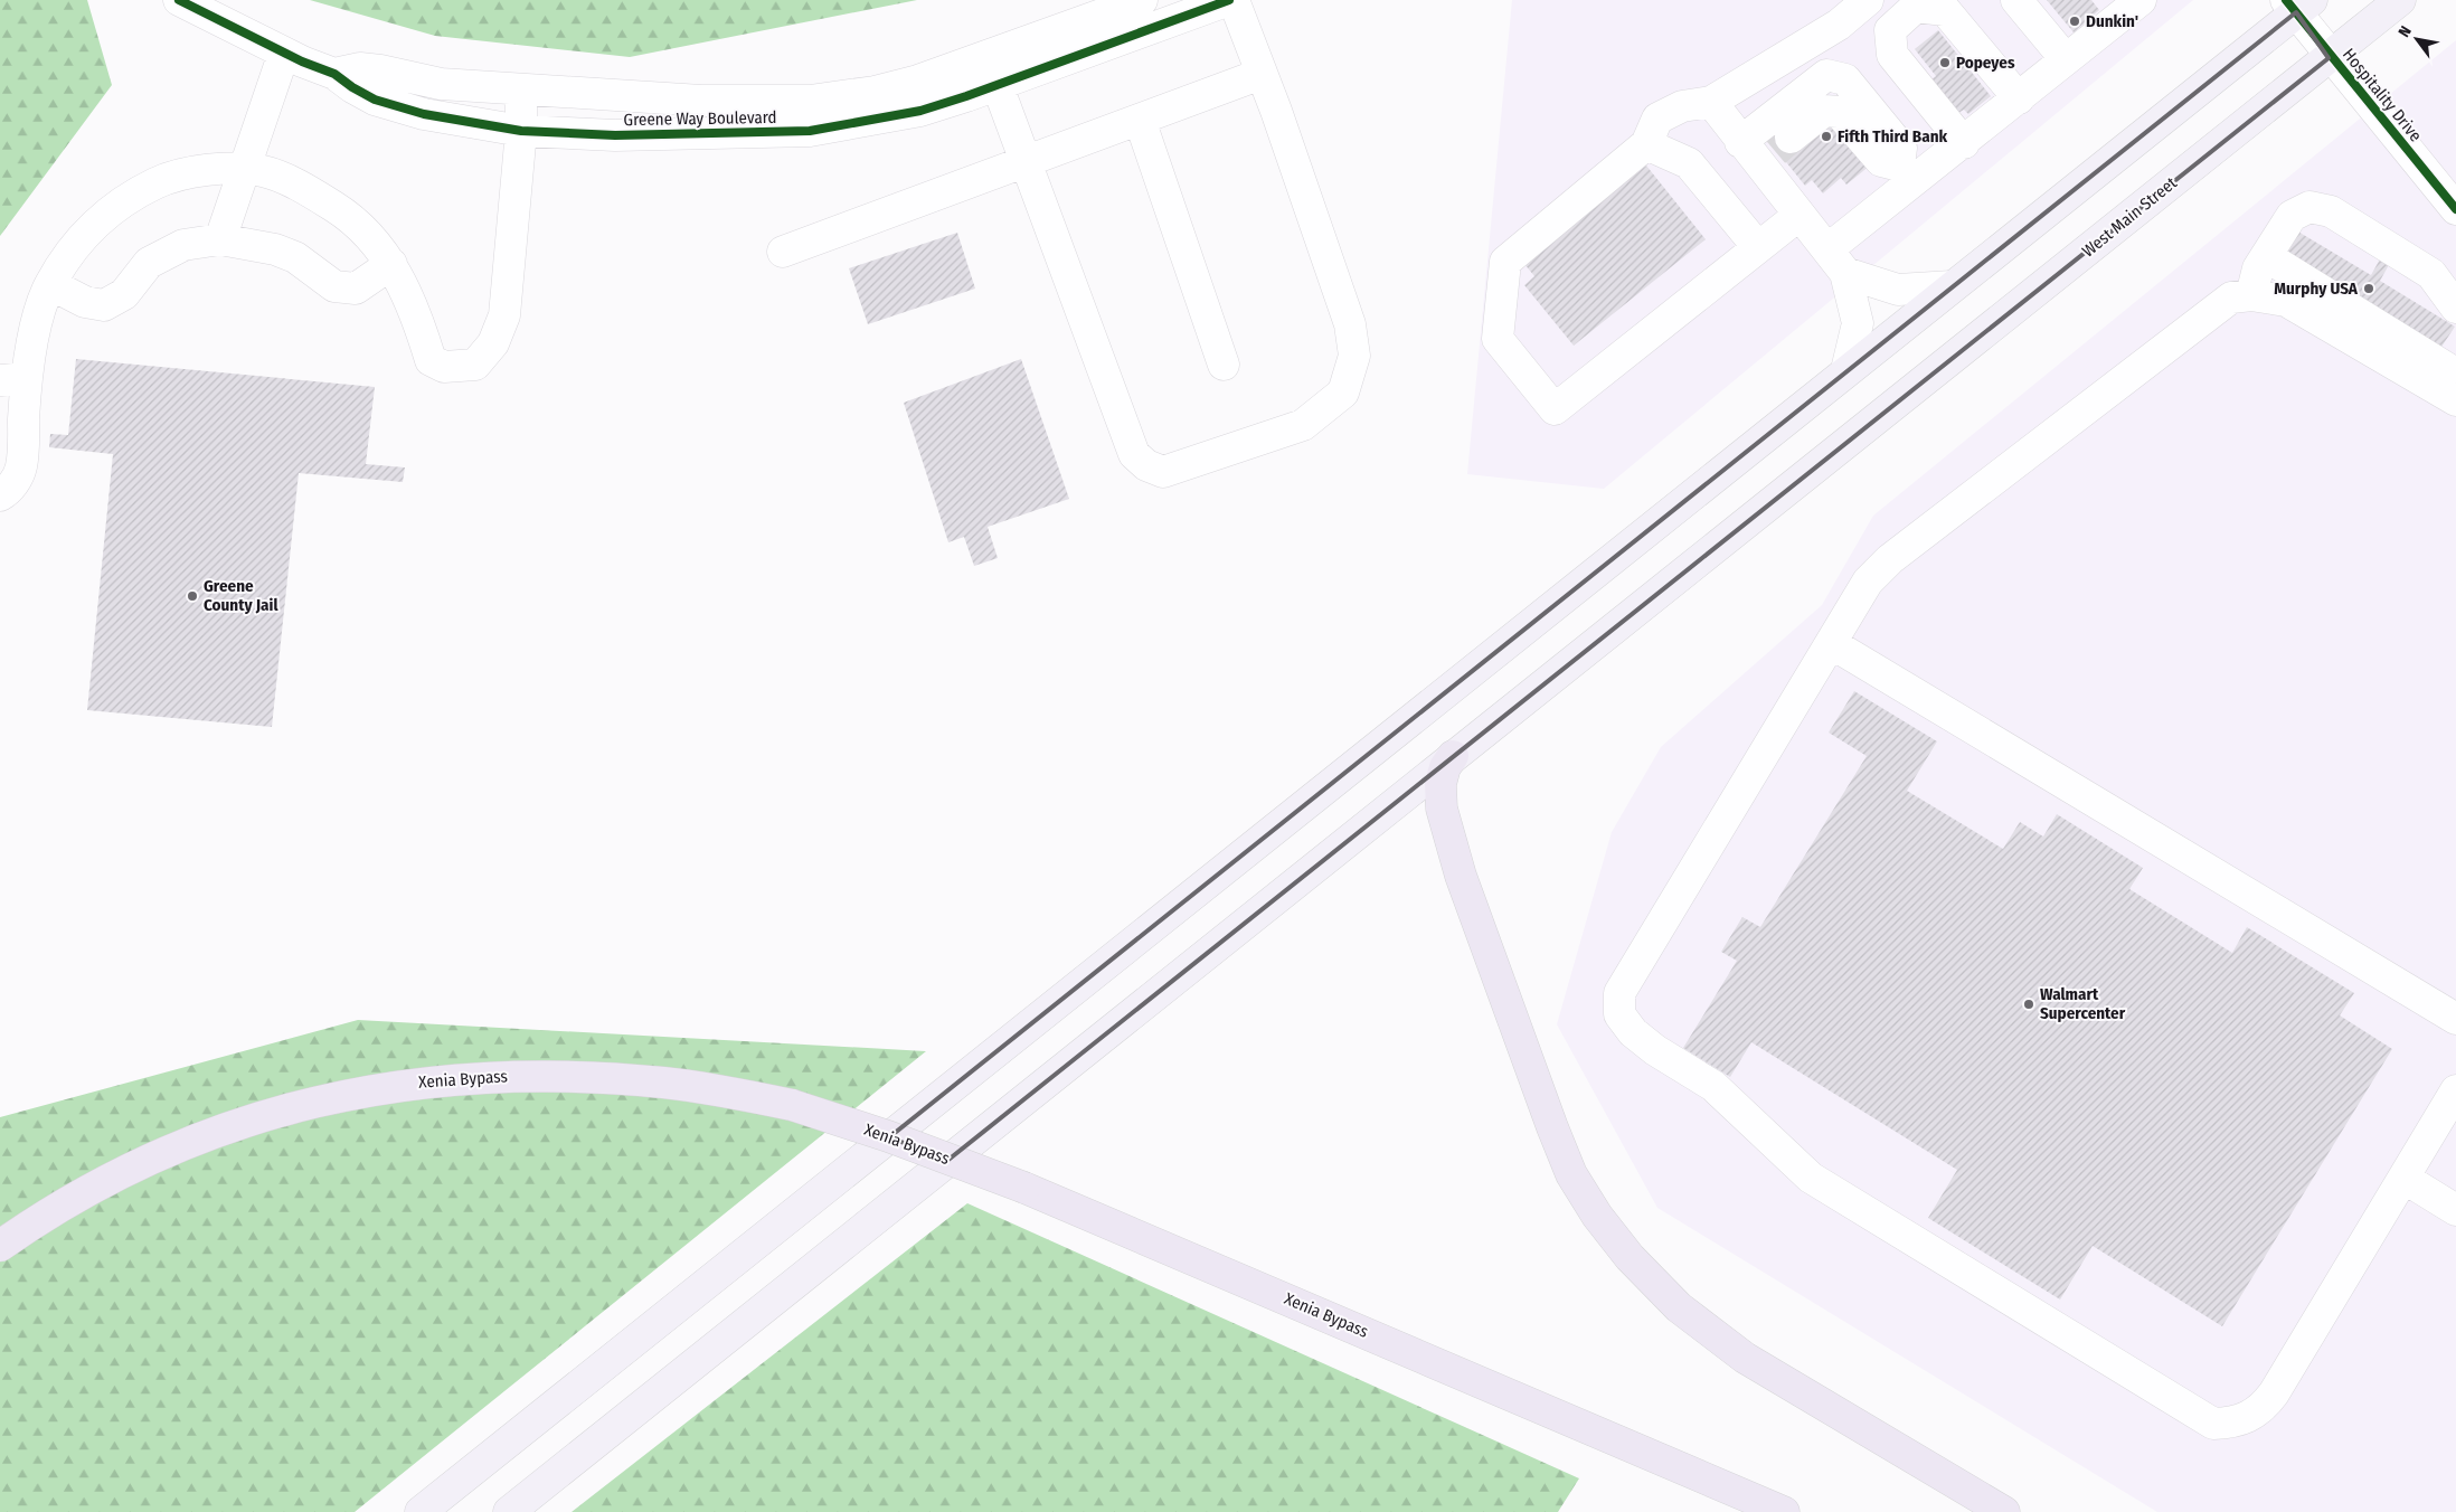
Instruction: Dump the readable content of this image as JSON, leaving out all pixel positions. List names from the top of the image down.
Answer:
{
  "streets": {
    "highway": ["Xenia Bypass"],
    "main road": ["West Main Street"],
    "street": ["Hospitality Drive", "Greene Way Boulevard"]
  },
  "crossings": [
    ["Hospitality Drive", "West Main Street"]
  ],
  "places": [
    "Dunkin'",
    "Popeyes",
    "Fifth Third Bank",
    "Murphy USA",
    "Greene County Jail",
    "Walmart Supercenter"
  ],
  "north": "top left"
}
